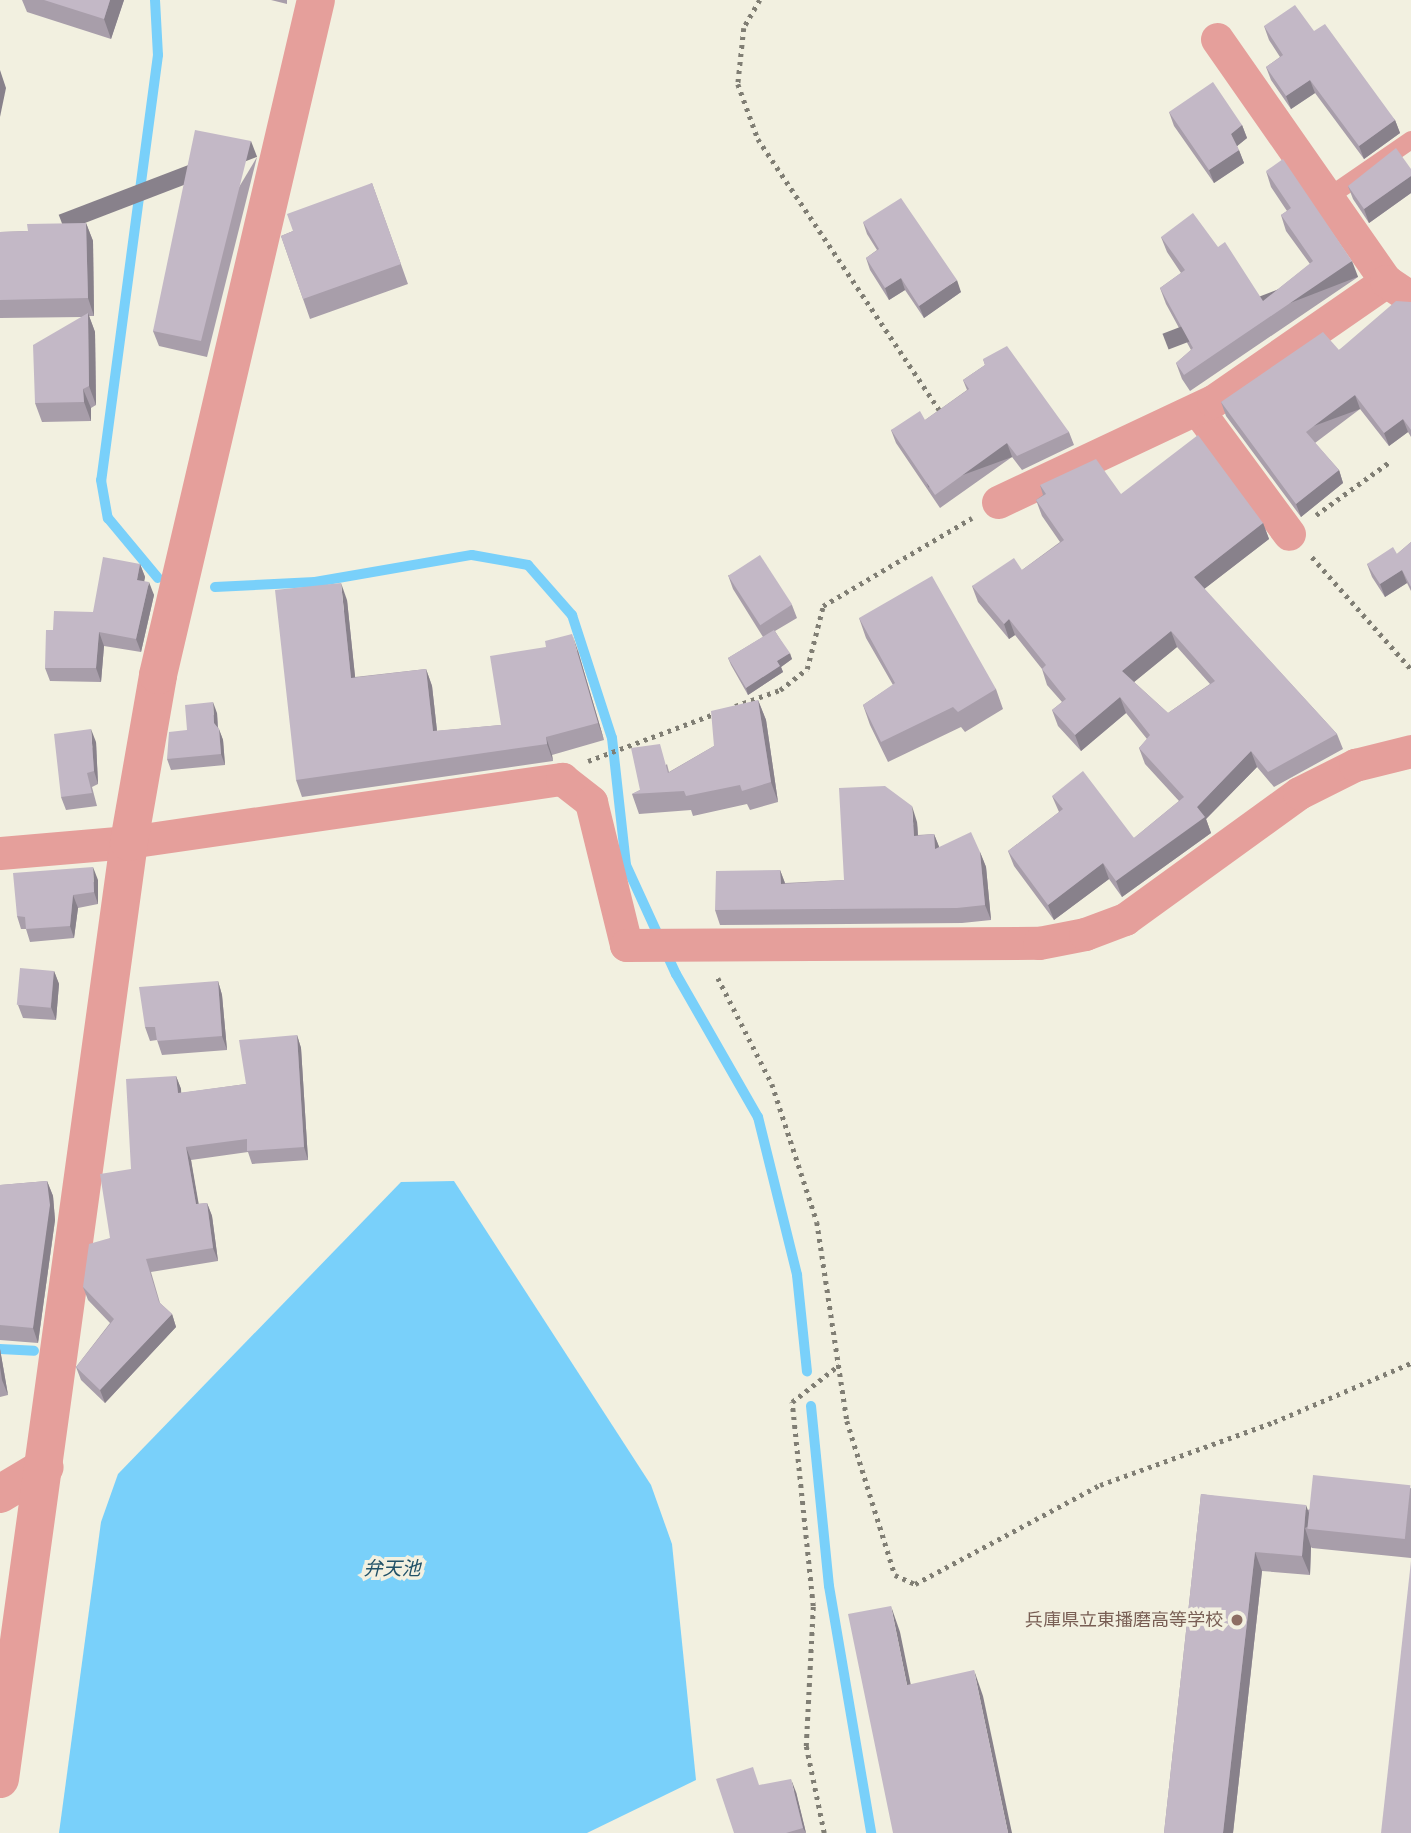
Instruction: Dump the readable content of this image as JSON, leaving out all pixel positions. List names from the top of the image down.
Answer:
{
  "water": ["弁天池"],
  "places": ["兵庫県立東播磨高等学校"]
}
